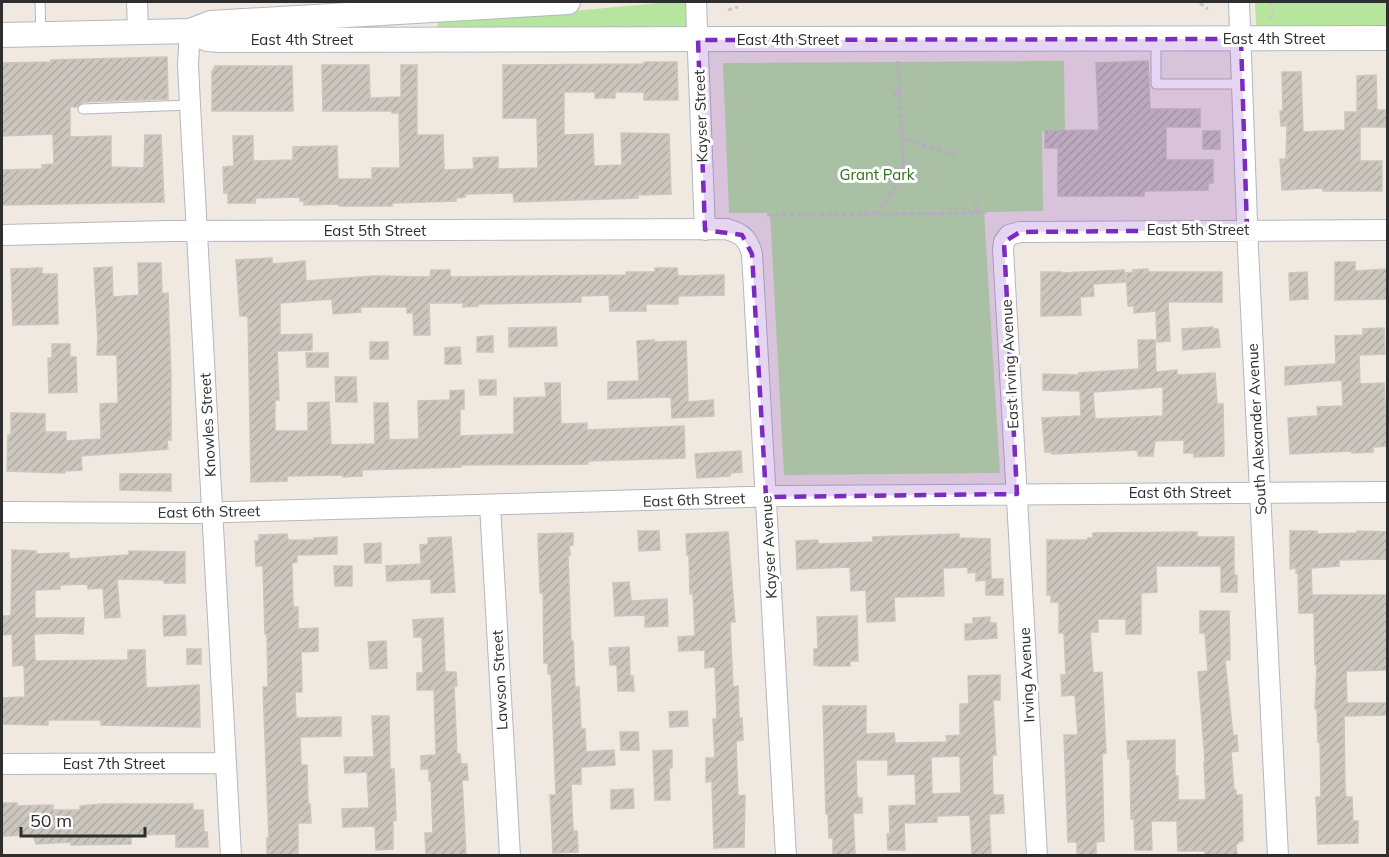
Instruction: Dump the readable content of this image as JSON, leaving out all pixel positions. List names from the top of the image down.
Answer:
{
  "streets": {
    "street": [
      "East 4th Street",
      "Kayser Street",
      "East 5th Street",
      "East Irving Avenue",
      "Knowles Street",
      "South Alexander Avenue",
      "East 6th Street",
      "Kayser Avenue",
      "Irving Avenue",
      "Lawson Street",
      "East 7th Street"
    ]
  },
  "crossings": [
    ["East 4th Street", "Kayser Street"],
    ["East 4th Street", "Knowles Street"],
    ["East 4th Street", "South Alexander Avenue"],
    ["Kayser Street", "East 5th Street"],
    ["East 5th Street", "East Irving Avenue"],
    ["East 5th Street", "Knowles Street"],
    ["East 5th Street", "South Alexander Avenue"],
    ["East 5th Street", "Kayser Avenue"],
    ["East Irving Avenue", "East 6th Street"],
    ["East Irving Avenue", "Irving Avenue"],
    ["Knowles Street", "East 6th Street"],
    ["Knowles Street", "East 7th Street"],
    ["South Alexander Avenue", "East 6th Street"],
    ["East 6th Street", "Kayser Avenue"],
    ["East 6th Street", "Irving Avenue"],
    ["East 6th Street", "Lawson Street"]
  ],
  "parks": ["Grant Park"],
  "scale_bar": "50 m"
}
